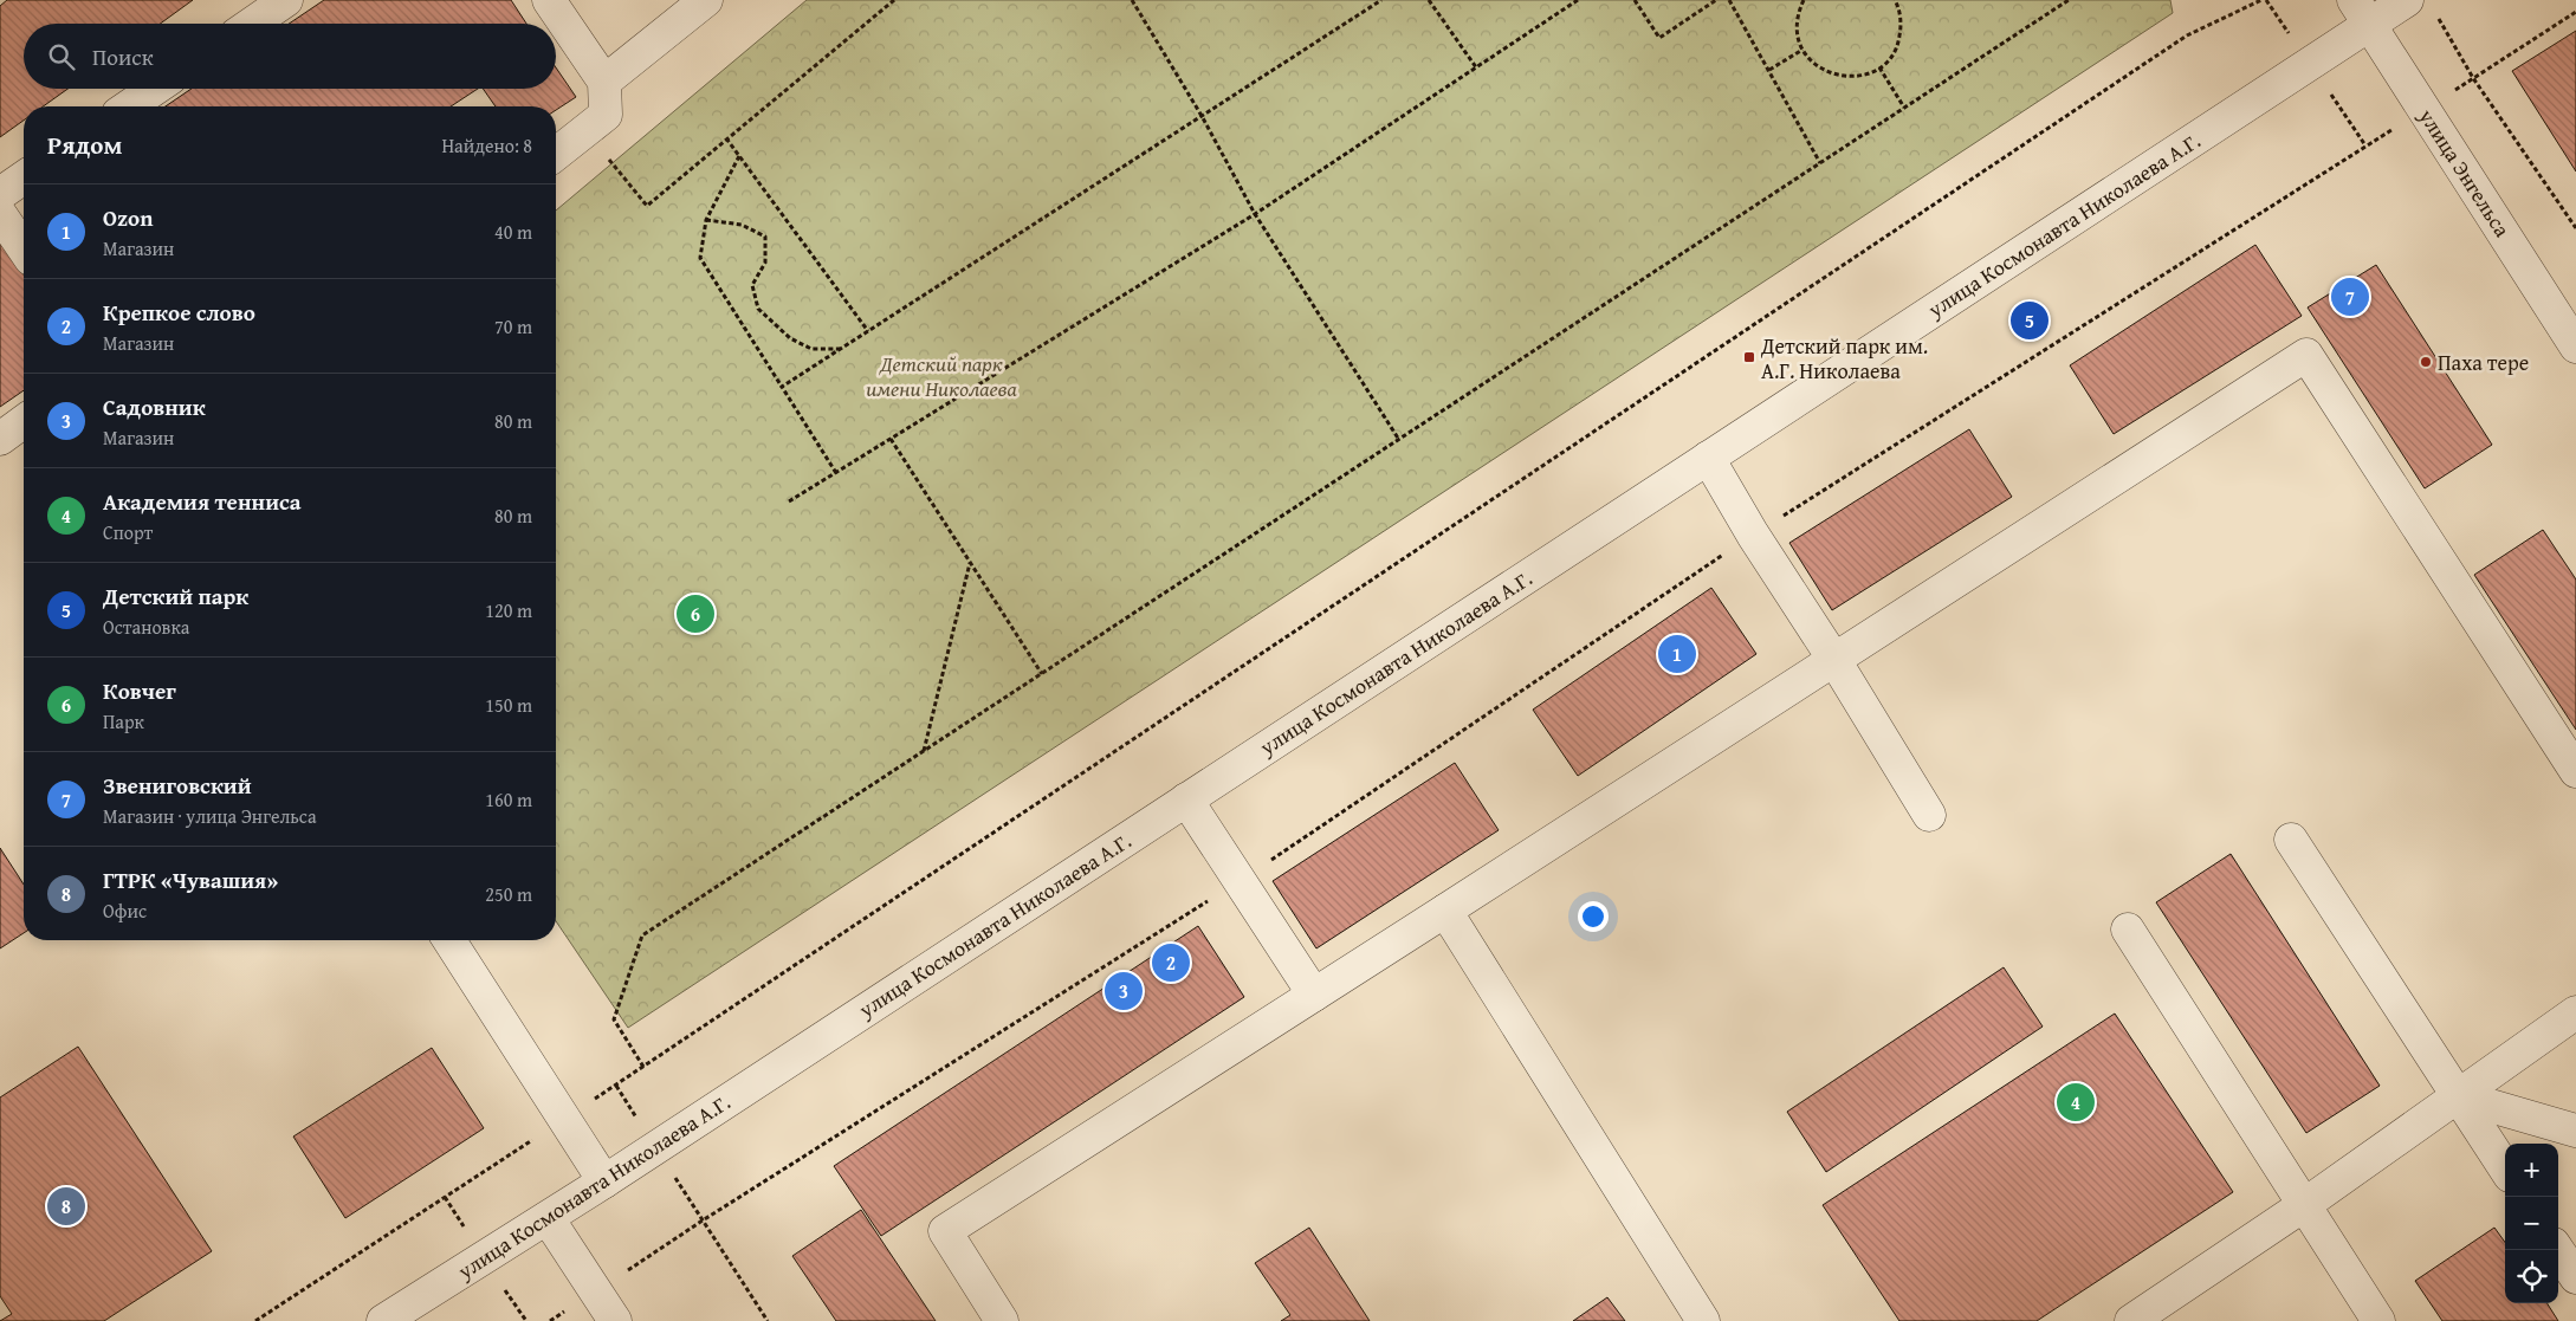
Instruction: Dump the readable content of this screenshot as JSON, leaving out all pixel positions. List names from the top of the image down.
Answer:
{
  "streets": {
    "street": ["улица Энгельса", "улица Космонавта Николаева А.Г."]
  },
  "crossings": [
    ["улица Энгельса", "улица Космонавта Николаева А.Г."]
  ],
  "parks": ["Детский парк имени Николаева"],
  "places": {
    "transit": ["Детский парк им. А.Г. Николаева"],
    "other": ["Паха тере"]
  },
  "page": {
    "search": "Поиск",
    "heading": ["Рядом", "Найдено: 8"],
    "list": [
      {
        "mark": "1",
        "name": "Ozon",
        "note": "Магазин",
        "value": "40 m"
      },
      {
        "mark": "2",
        "name": "Крепкое слово",
        "note": "Магазин",
        "value": "70 m"
      },
      {
        "mark": "3",
        "name": "Садовник",
        "note": "Магазин",
        "value": "80 m"
      },
      {
        "mark": "4",
        "name": "Академия тенниса",
        "note": "Спорт",
        "value": "80 m"
      },
      {
        "mark": "5",
        "name": "Детский парк",
        "note": "Остановка",
        "value": "120 m"
      },
      {
        "mark": "6",
        "name": "Ковчег",
        "note": "Парк",
        "value": "150 m"
      },
      {
        "mark": "7",
        "name": "Звениговский",
        "note": "Магазин · улица Энгельса",
        "value": "160 m"
      },
      {
        "mark": "8",
        "name": "ГТРК «Чувашия»",
        "note": "Офис",
        "value": "250 m"
      }
    ],
    "pins": [
      "7",
      "5",
      "6",
      "1",
      "2",
      "3",
      "4",
      "8"
    ],
    "map_buttons": ["+", "−"]
  }
}
